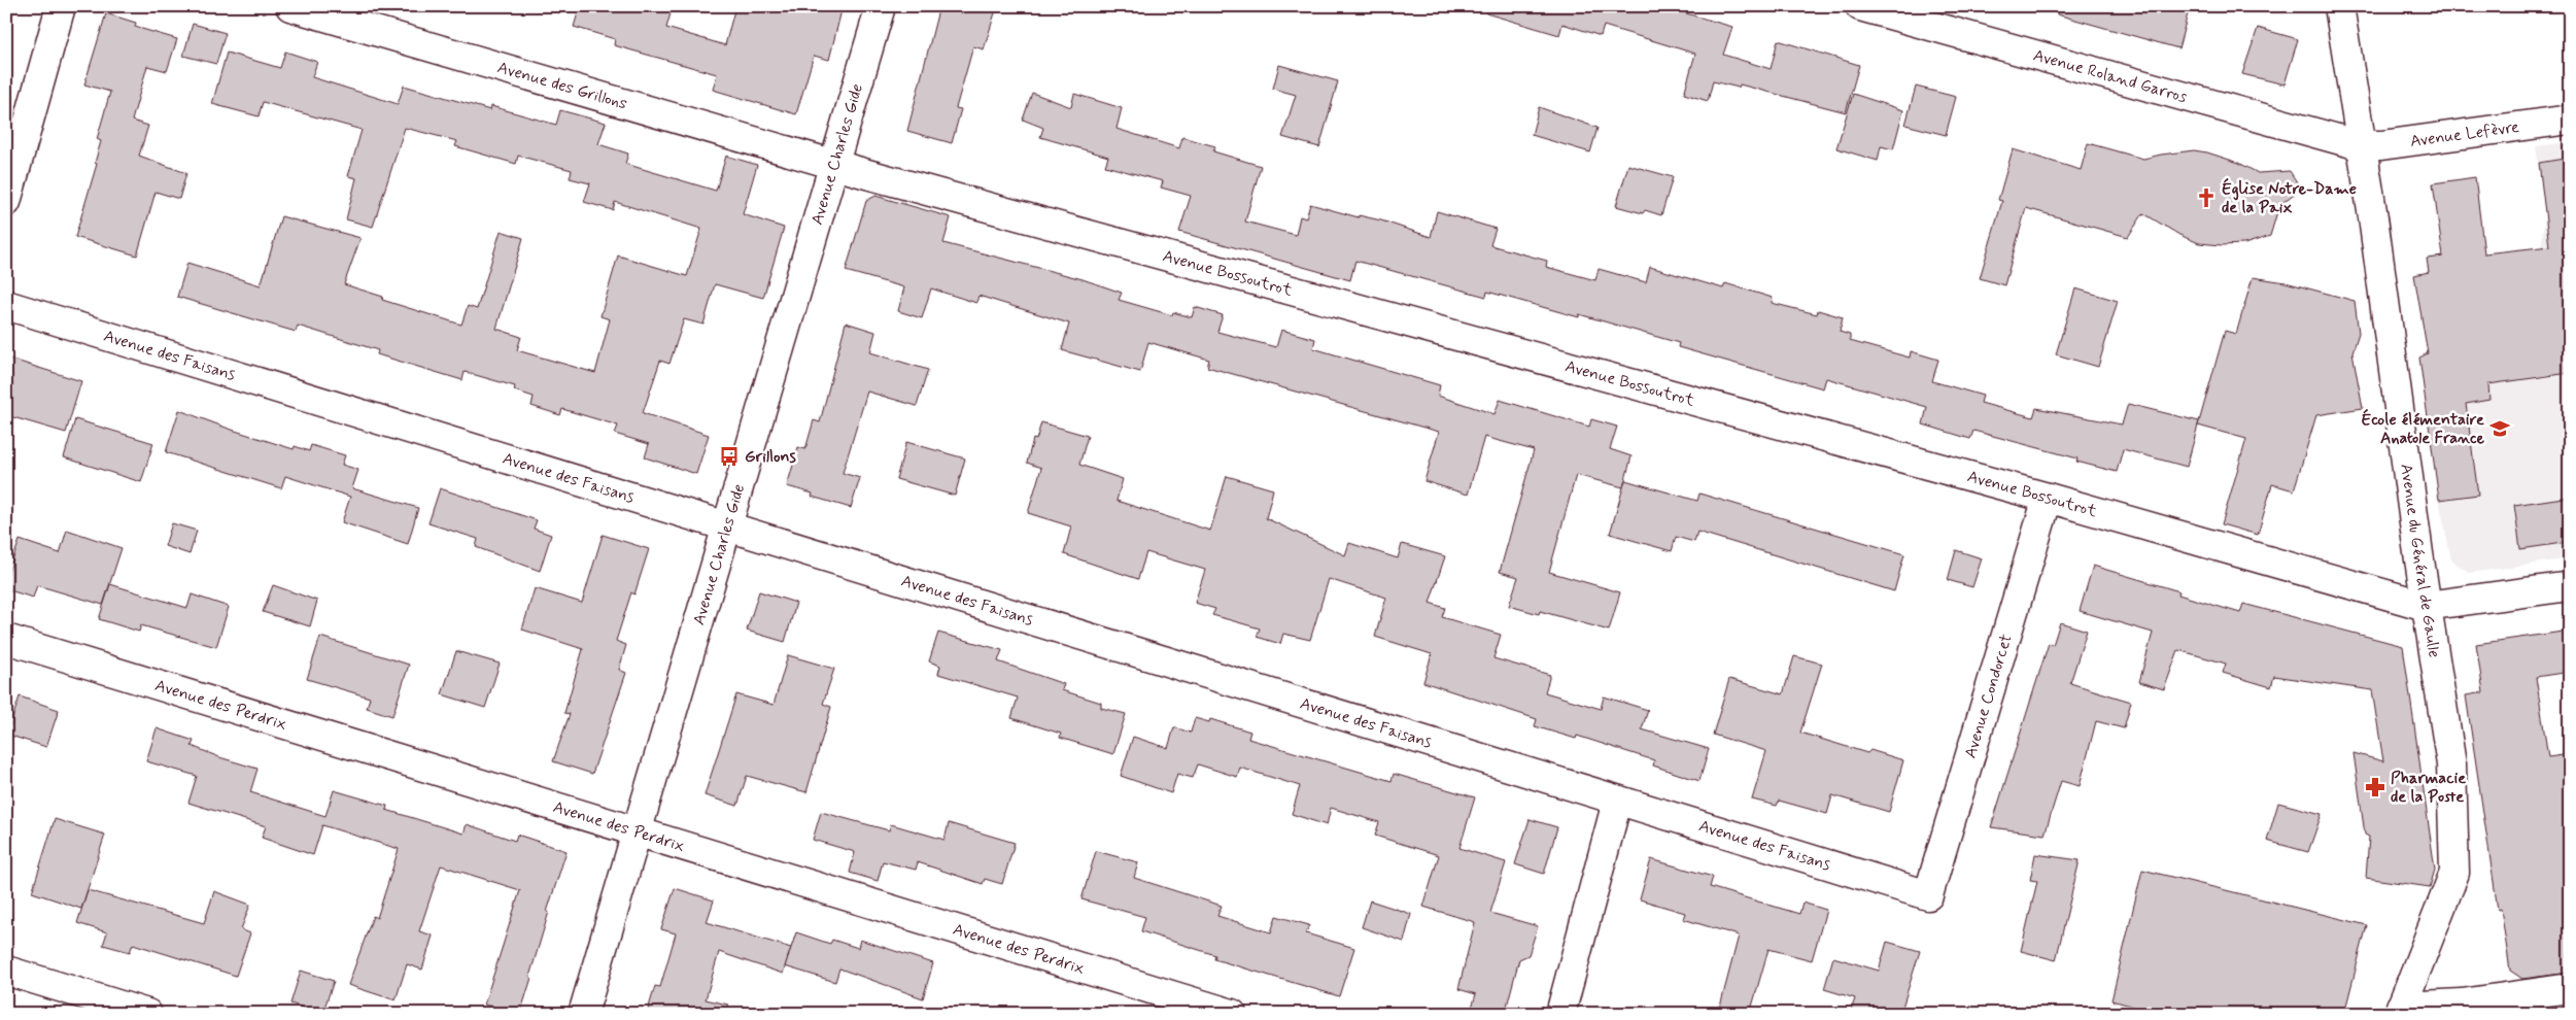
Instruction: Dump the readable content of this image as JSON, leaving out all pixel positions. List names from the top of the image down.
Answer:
{
  "streets": {
    "street": [
      "Avenue Roland Garros",
      "Avenue des Grillons",
      "Avenue Lefèvre",
      "Avenue Charles Gide",
      "Avenue Bossoutrot",
      "Avenue des Faisans",
      "Avenue du Général de Gaulle",
      "Avenue Condorcet",
      "Avenue des Perdrix"
    ]
  },
  "crossings": [
    ["Avenue Roland Garros", "Avenue Lefèvre"],
    ["Avenue Roland Garros", "Avenue du Général de Gaulle"],
    ["Avenue des Grillons", "Avenue Charles Gide"],
    ["Avenue des Grillons", "Avenue Bossoutrot"],
    ["Avenue Lefèvre", "Avenue du Général de Gaulle"],
    ["Avenue Charles Gide", "Avenue Bossoutrot"],
    ["Avenue Charles Gide", "Avenue des Faisans"],
    ["Avenue Charles Gide", "Avenue des Perdrix"],
    ["Avenue Bossoutrot", "Avenue du Général de Gaulle"],
    ["Avenue Bossoutrot", "Avenue Condorcet"],
    ["Avenue des Faisans", "Avenue Condorcet"]
  ],
  "places": {
    "church": ["Église Notre-Dame de la Paix"],
    "school or university": ["École élémentaire Anatole France"],
    "bus stop": ["Grillons"],
    "pharmacy": ["Pharmacie de la Poste"]
  }
}
